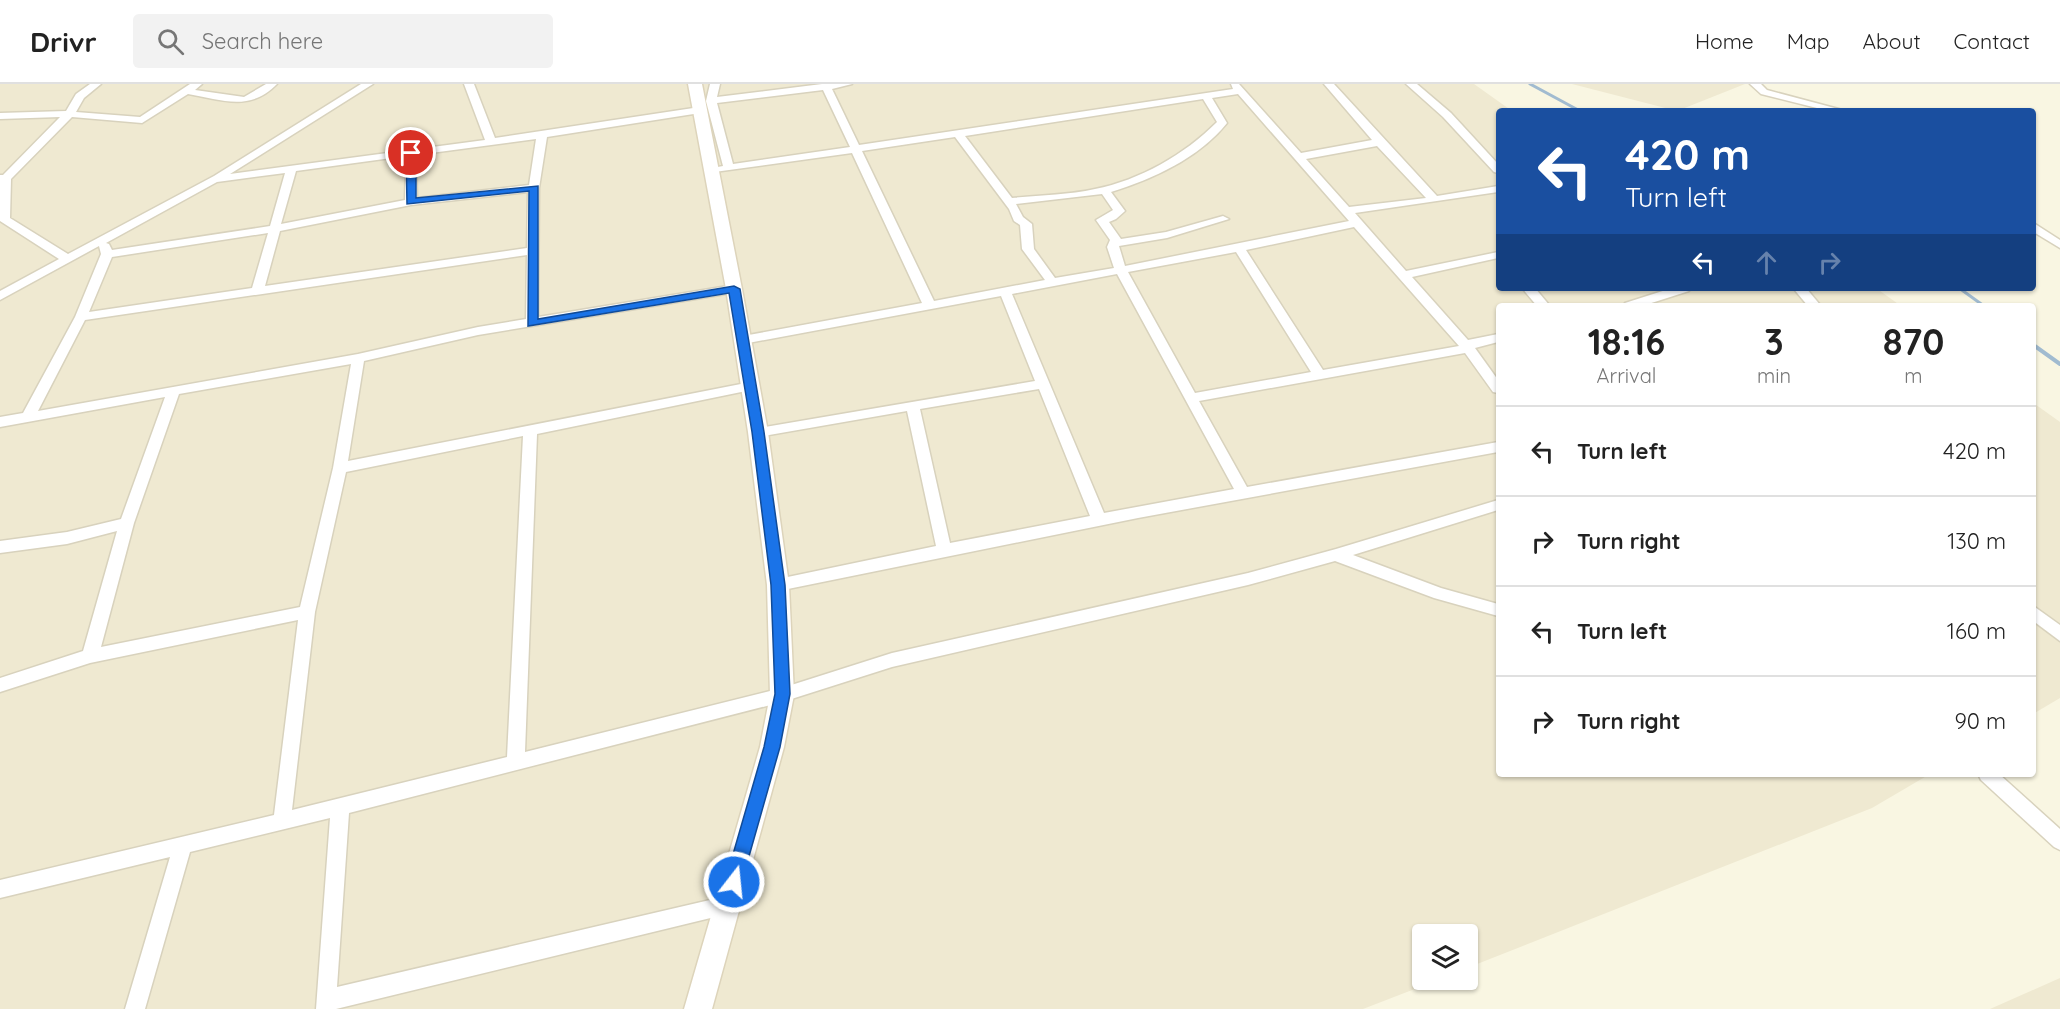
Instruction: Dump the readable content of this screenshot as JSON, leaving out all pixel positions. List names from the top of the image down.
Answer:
{
  "page": {
    "header": "Drivr",
    "search": "Search here",
    "nav": [
      "Home",
      "Map",
      "About",
      "Contact"
    ],
    "turn": ["420 m", "Turn left"],
    "eta": [
      "18:16",
      "Arrival",
      "3",
      "min",
      "870",
      "m"
    ],
    "list": [
      {
        "name": "Turn left",
        "value": "420 m"
      },
      {
        "name": "Turn right",
        "value": "130 m"
      },
      {
        "name": "Turn left",
        "value": "160 m"
      },
      {
        "name": "Turn right",
        "value": "90 m"
      }
    ]
  }
}
